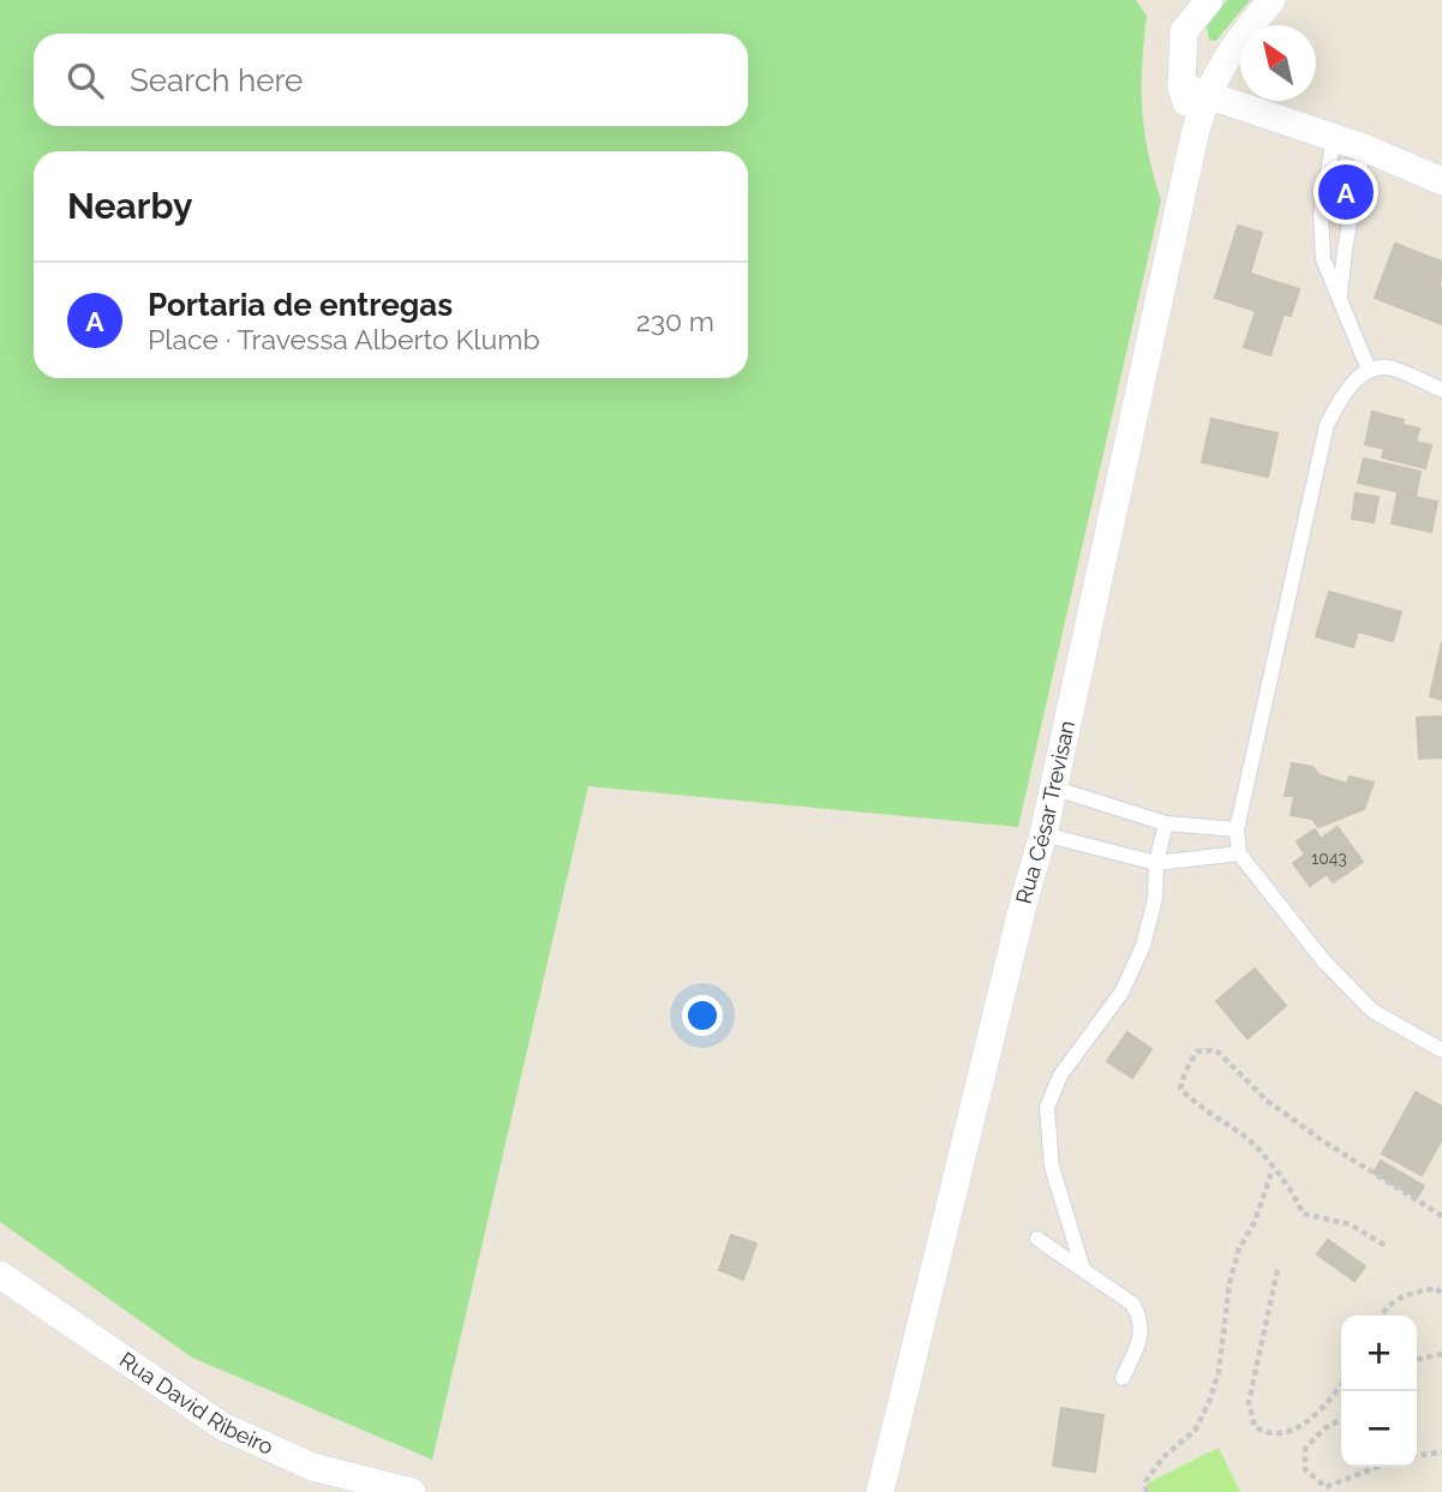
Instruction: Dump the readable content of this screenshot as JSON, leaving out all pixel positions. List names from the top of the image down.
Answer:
{
  "streets": {
    "street": ["Rua César Trevisan", "Rua David Ribeiro"]
  },
  "house_numbers": ["1043"],
  "north": "top left",
  "page": {
    "search": "Search here",
    "heading": "Nearby",
    "pins": "A",
    "list": [
      {
        "mark": "A",
        "name": "Portaria de entregas",
        "note": "Place · Travessa Alberto Klumb",
        "value": "230 m"
      }
    ],
    "map_buttons": ["+", "−"]
  }
}
